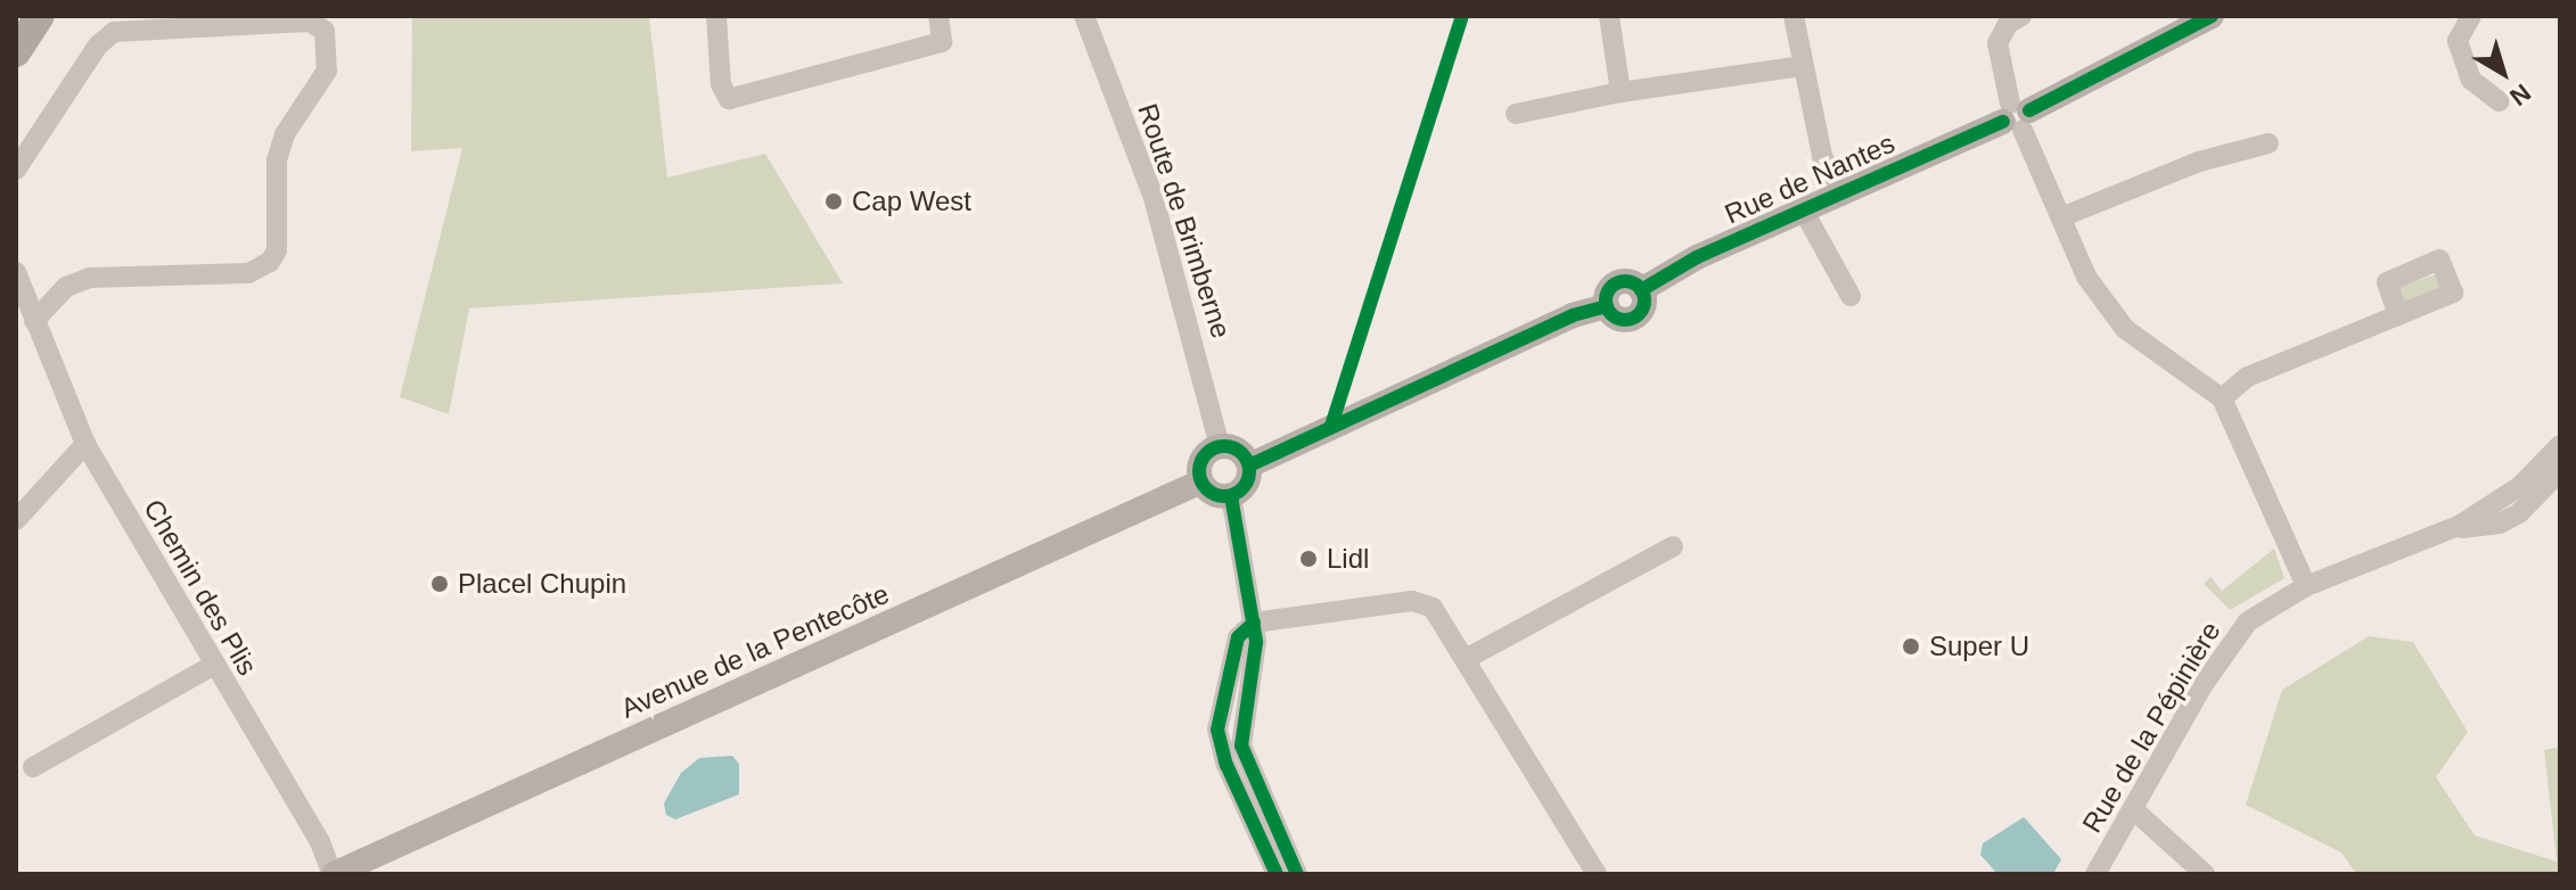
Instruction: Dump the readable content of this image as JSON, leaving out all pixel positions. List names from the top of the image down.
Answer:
{
  "streets": {
    "main road": ["Rue de Nantes", "Avenue de la Pentecôte"],
    "street": ["Route de Brimberne", "Chemin des Plis", "Rue de la Pépinière"]
  },
  "crossings": [
    ["Rue de Nantes", "Route de Brimberne"],
    ["Rue de Nantes", "Avenue de la Pentecôte"],
    ["Route de Brimberne", "Avenue de la Pentecôte"],
    ["Chemin des Plis", "Avenue de la Pentecôte"]
  ],
  "places": [
    "Cap West",
    "Lidl",
    "Placel Chupin",
    "Super U"
  ],
  "north": "bottom right"
}
